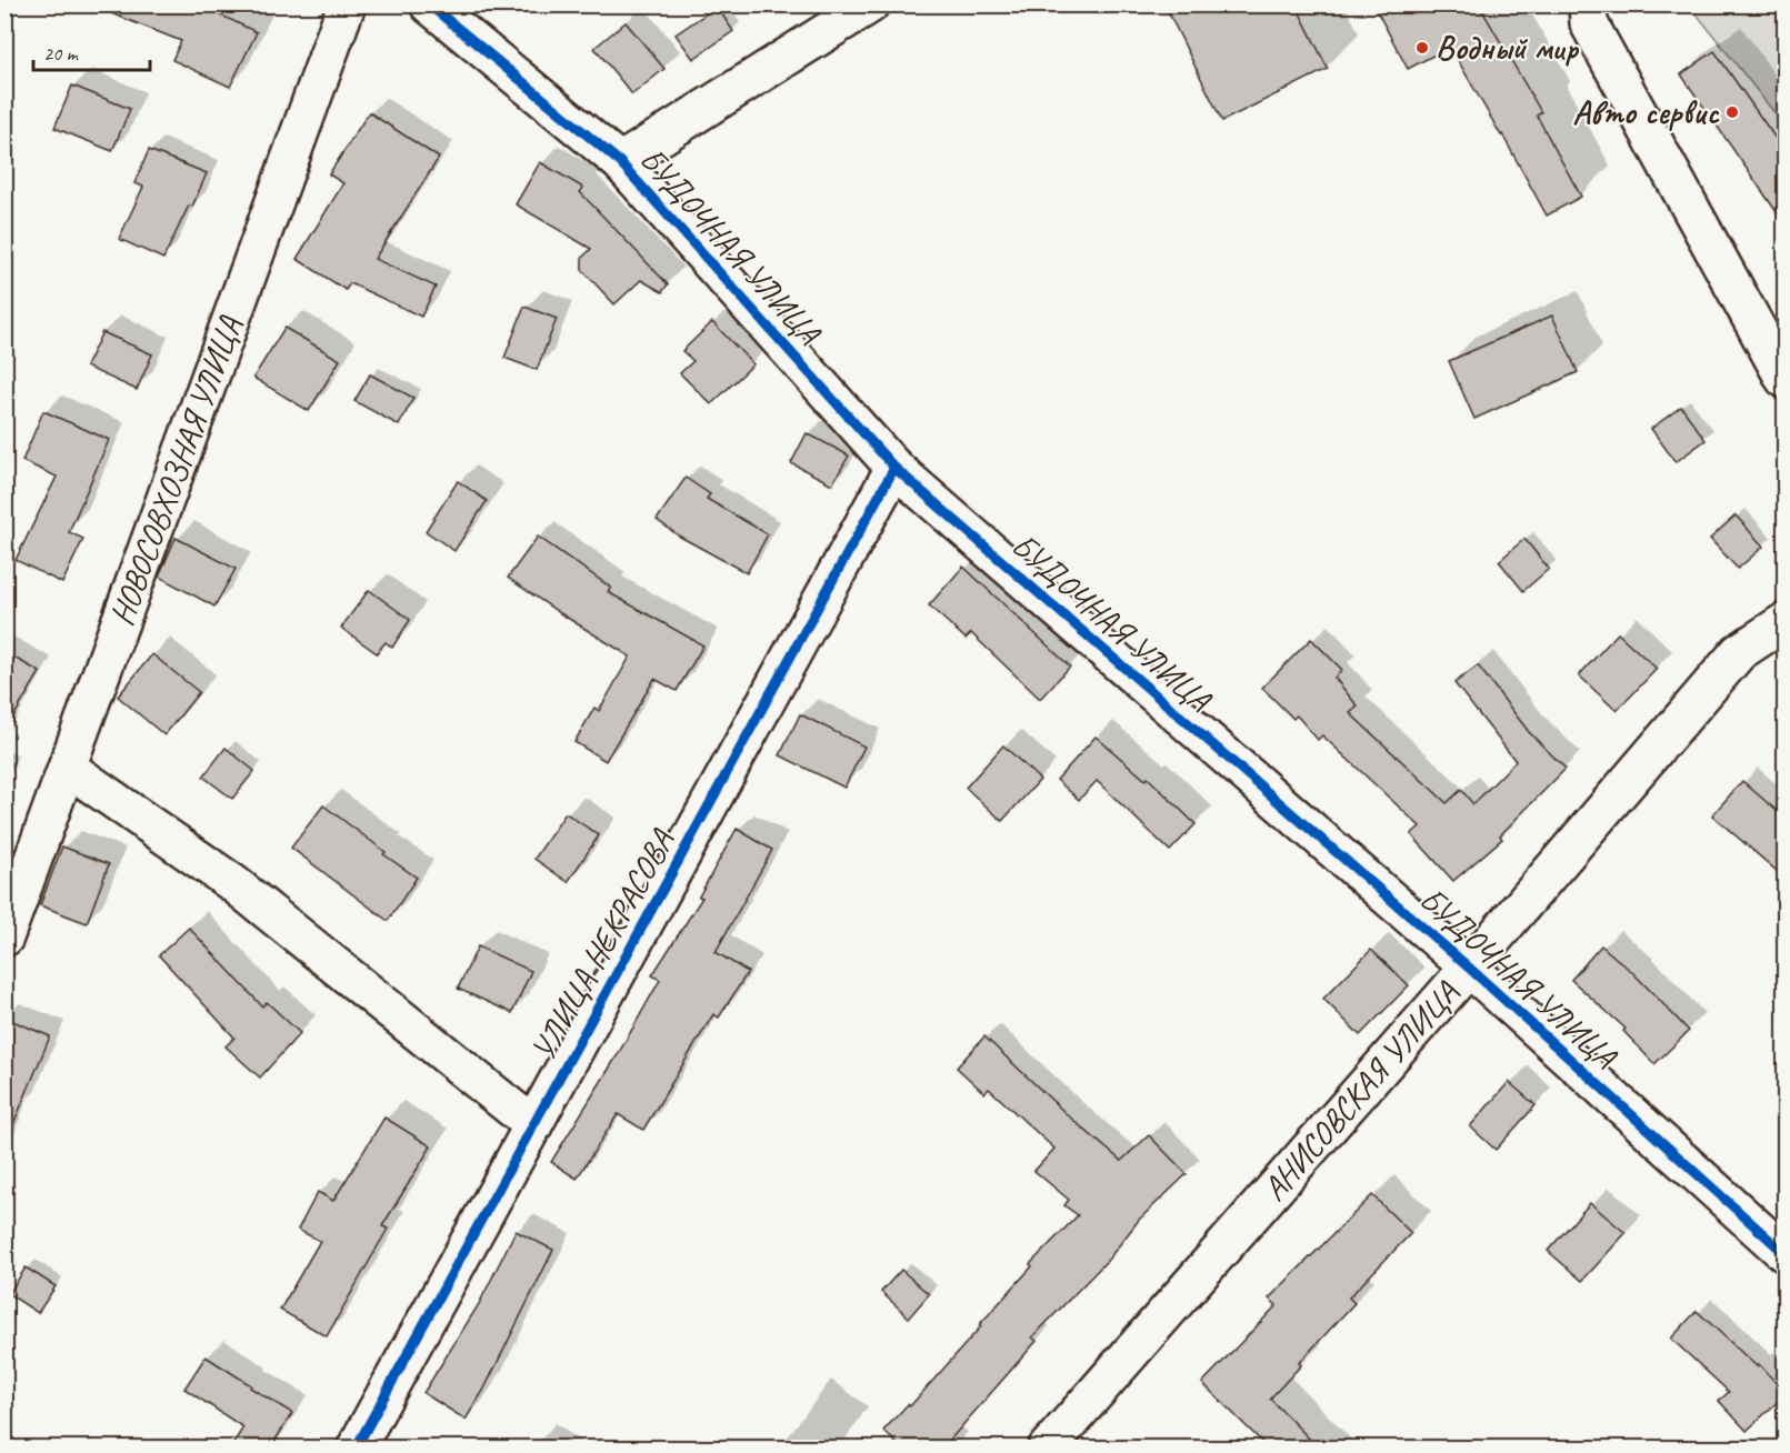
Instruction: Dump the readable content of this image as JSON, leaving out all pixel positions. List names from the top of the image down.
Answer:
{
  "streets": {
    "street": [
      "БУДОЧНАЯ УЛИЦА",
      "НОВОСОВХОЗНАЯ УЛИЦА",
      "УЛИЦА НЕКРАСОВА",
      "АНИСОВСКАЯ УЛИЦА"
    ]
  },
  "crossings": [
    ["БУДОЧНАЯ УЛИЦА", "УЛИЦА НЕКРАСОВА"],
    ["БУДОЧНАЯ УЛИЦА", "АНИСОВСКАЯ УЛИЦА"]
  ],
  "places": ["Водный мир", "Авто сервис"],
  "scale_bar": "20 m"
}
